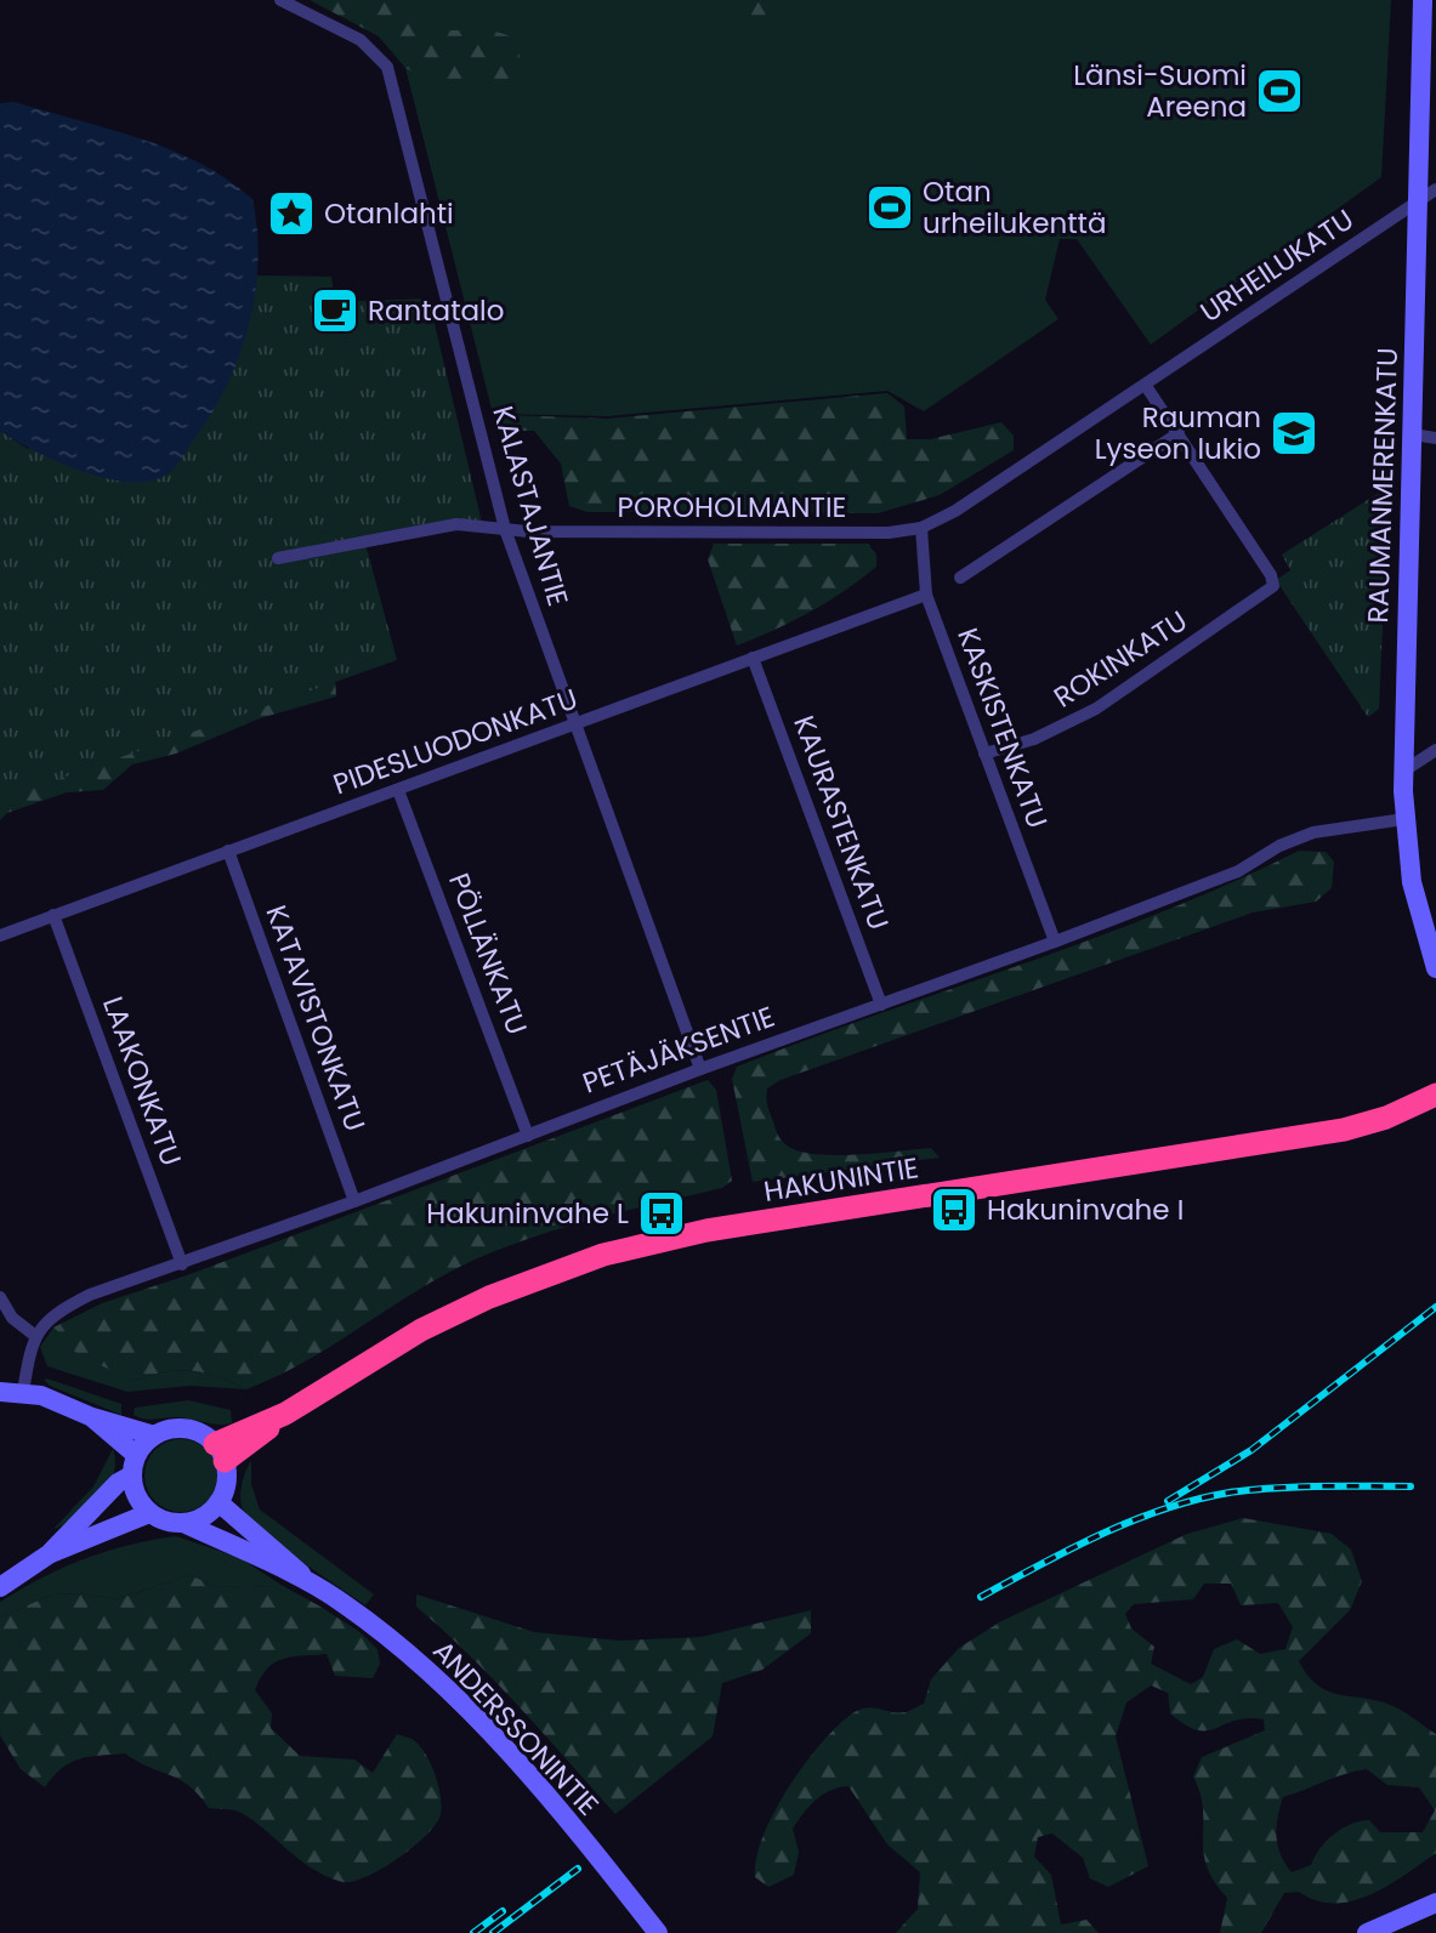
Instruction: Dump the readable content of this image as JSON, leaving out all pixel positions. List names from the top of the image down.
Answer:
{
  "streets": {
    "highway": ["HAKUNINTIE"],
    "main road": ["RAUMANMERENKATU", "ANDERSSONINTIE"],
    "street": [
      "URHEILUKATU",
      "KALASTAJANTIE",
      "POROHOLMANTIE",
      "ROKINKATU",
      "KASKISTENKATU",
      "PIDESLUODONKATU",
      "KAURASTENKATU",
      "PÖLLÄNKATU",
      "KATAVISTONKATU",
      "PETÄJÄKSENTIE",
      "LAAKONKATU"
    ]
  },
  "crossings": [
    ["URHEILUKATU", "RAUMANMERENKATU"],
    ["URHEILUKATU", "POROHOLMANTIE"],
    ["RAUMANMERENKATU", "PETÄJÄKSENTIE"],
    ["KALASTAJANTIE", "POROHOLMANTIE"],
    ["KALASTAJANTIE", "PIDESLUODONKATU"],
    ["KALASTAJANTIE", "PETÄJÄKSENTIE"],
    ["POROHOLMANTIE", "KASKISTENKATU"],
    ["ROKINKATU", "KASKISTENKATU"],
    ["KASKISTENKATU", "PIDESLUODONKATU"],
    ["KASKISTENKATU", "PETÄJÄKSENTIE"],
    ["PIDESLUODONKATU", "KAURASTENKATU"],
    ["PIDESLUODONKATU", "PÖLLÄNKATU"],
    ["PIDESLUODONKATU", "KATAVISTONKATU"],
    ["PIDESLUODONKATU", "LAAKONKATU"],
    ["KAURASTENKATU", "PETÄJÄKSENTIE"],
    ["PÖLLÄNKATU", "PETÄJÄKSENTIE"],
    ["KATAVISTONKATU", "PETÄJÄKSENTIE"],
    ["PETÄJÄKSENTIE", "LAAKONKATU"],
    ["HAKUNINTIE", "ANDERSSONINTIE"]
  ],
  "places": {
    "sports": ["Länsi-Suomi Areena", "Otan urheilukenttä"],
    "place": ["Otanlahti"],
    "cafe": ["Rantatalo"],
    "school or university": ["Rauman Lyseon lukio"],
    "bus stop": ["Hakuninvahe I", "Hakuninvahe L"]
  }
}
